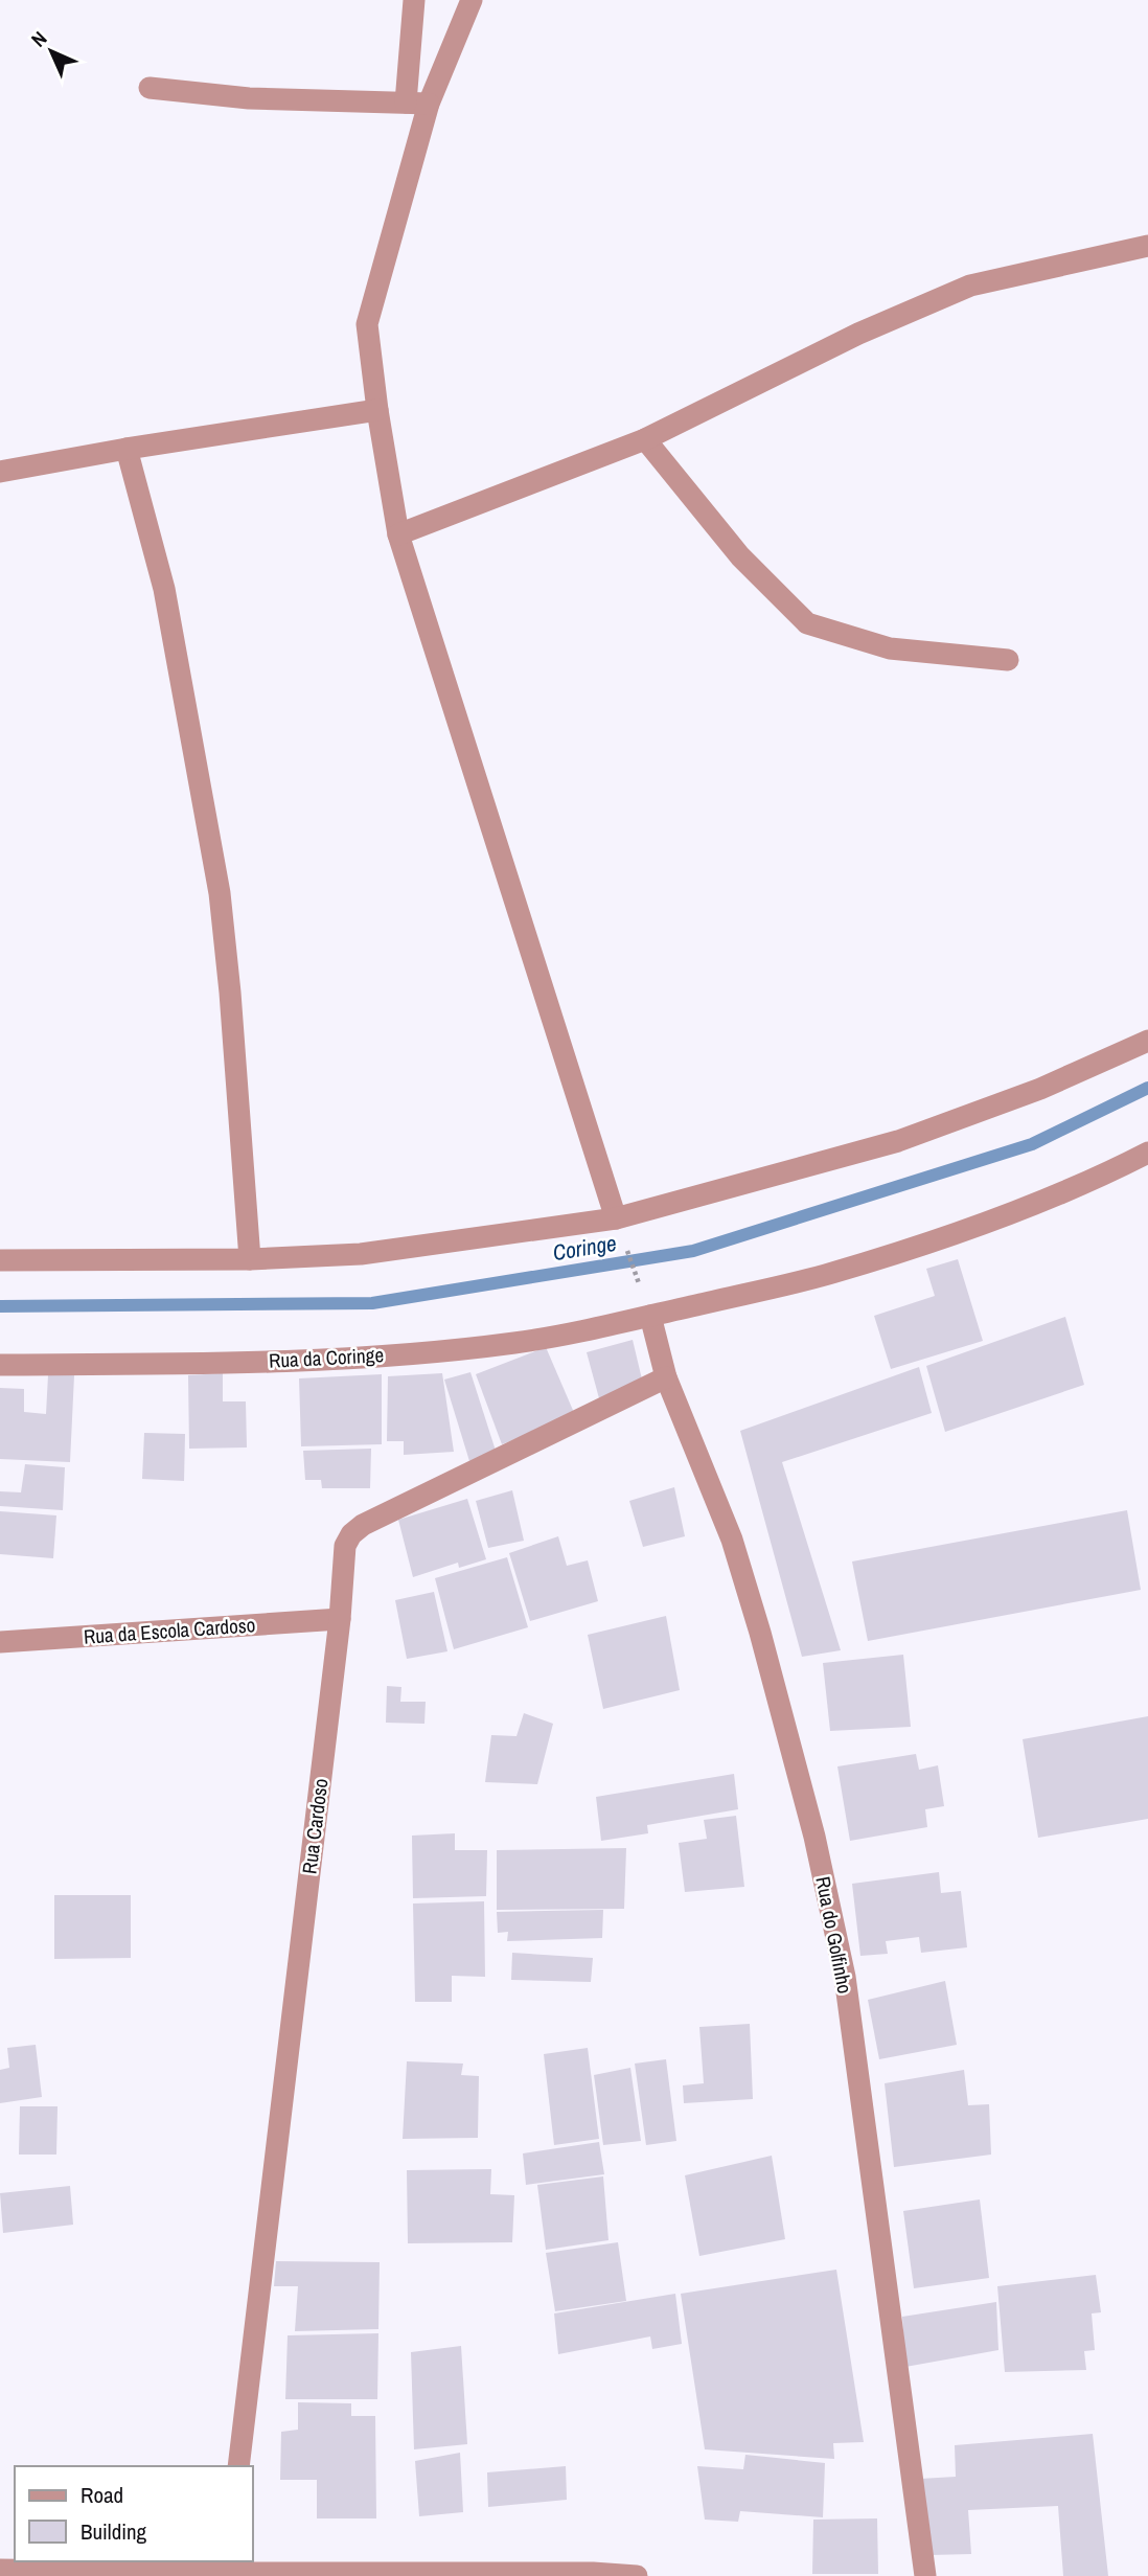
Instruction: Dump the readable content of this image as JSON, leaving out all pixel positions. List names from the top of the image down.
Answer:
{
  "streets": {
    "street": [
      "Rua da Coringe",
      "Rua da Escola Cardoso",
      "Rua Cardoso",
      "Rua do Golfinho"
    ]
  },
  "crossings": [
    ["Rua da Coringe", "Rua do Golfinho"],
    ["Rua da Escola Cardoso", "Rua Cardoso"],
    ["Rua Cardoso", "Rua do Golfinho"]
  ],
  "water": ["Coringe"],
  "legend": ["Road", "Building"],
  "north": "top left"
}
